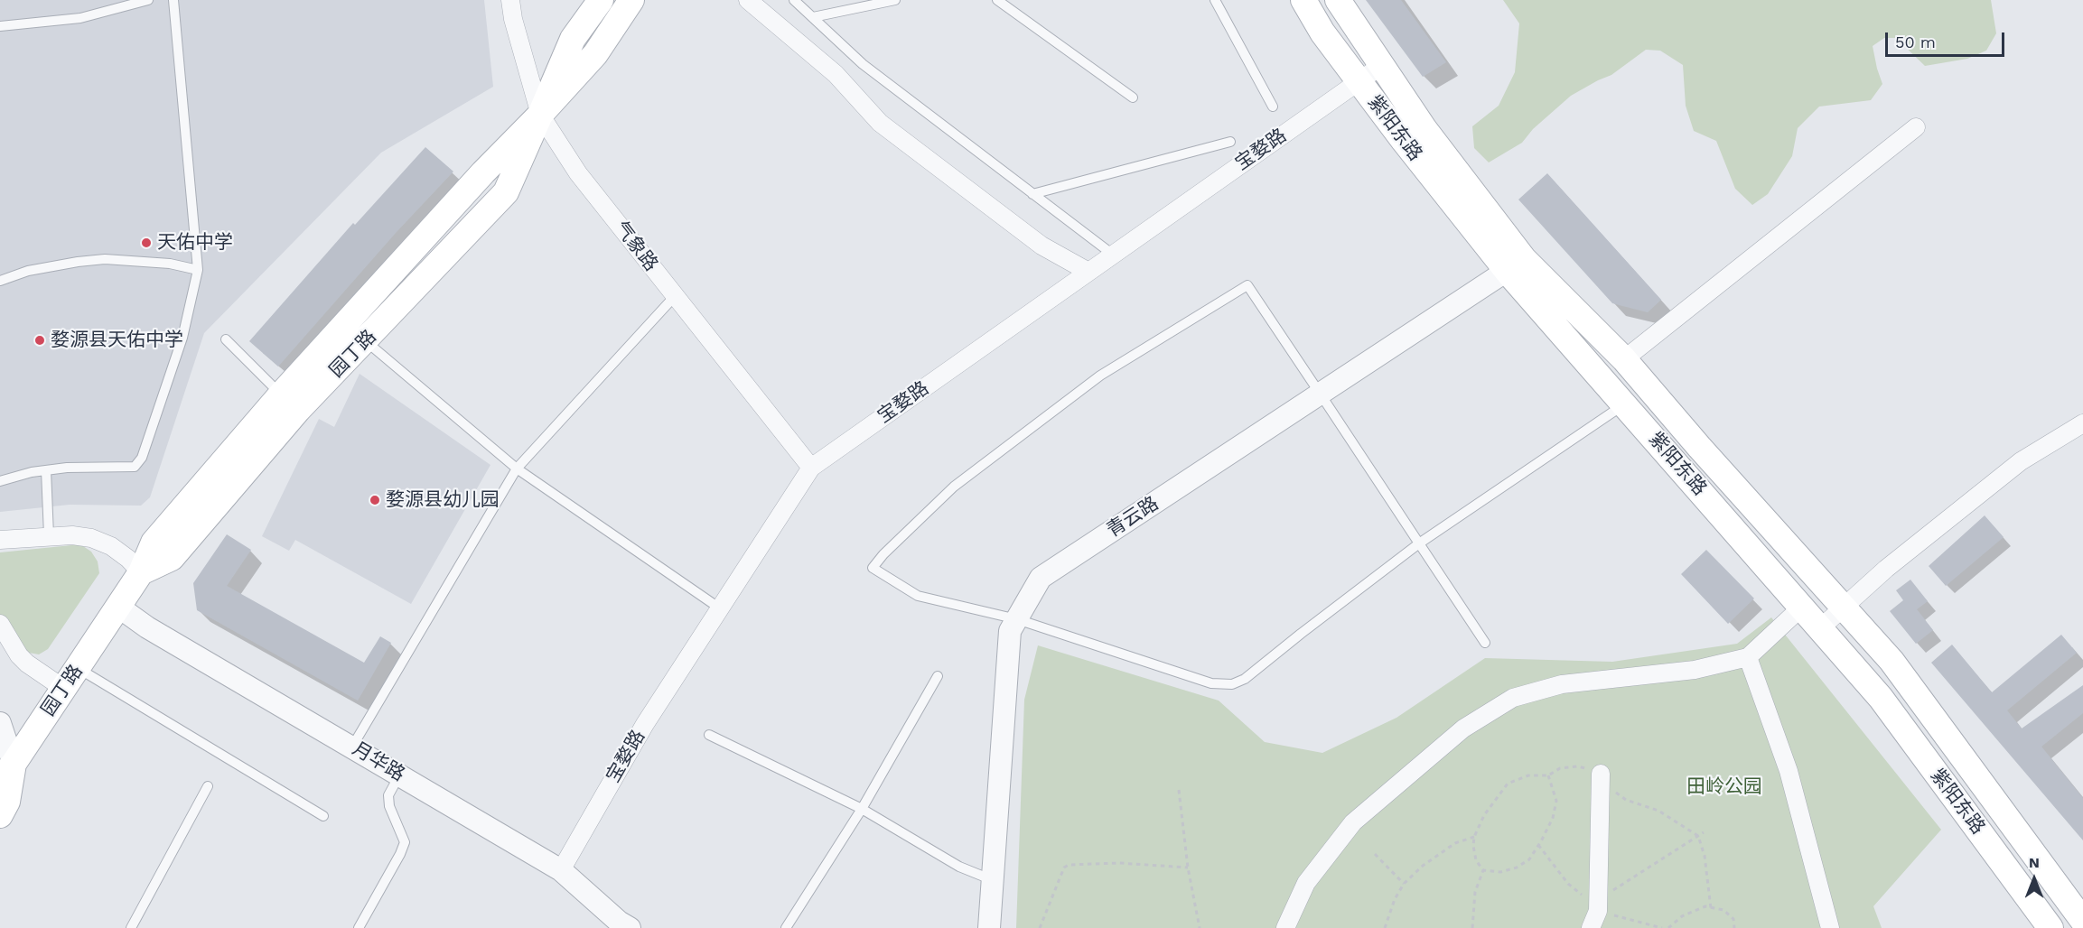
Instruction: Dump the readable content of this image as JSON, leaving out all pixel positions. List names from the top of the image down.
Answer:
{
  "streets": {
    "main road": ["紫阳东路", "园丁路"],
    "street": [
      "宝婺路",
      "气象路",
      "青云路",
      "月华路"
    ]
  },
  "crossings": [
    ["紫阳东路", "宝婺路"],
    ["紫阳东路", "青云路"],
    ["宝婺路", "气象路"],
    ["宝婺路", "月华路"],
    ["气象路", "园丁路"],
    ["园丁路", "月华路"]
  ],
  "parks": ["田岭公园"],
  "places": ["天佑中学", "婺源县天佑中学", "婺源县幼儿园"],
  "scale_bar": "50 m",
  "north": "top"
}
